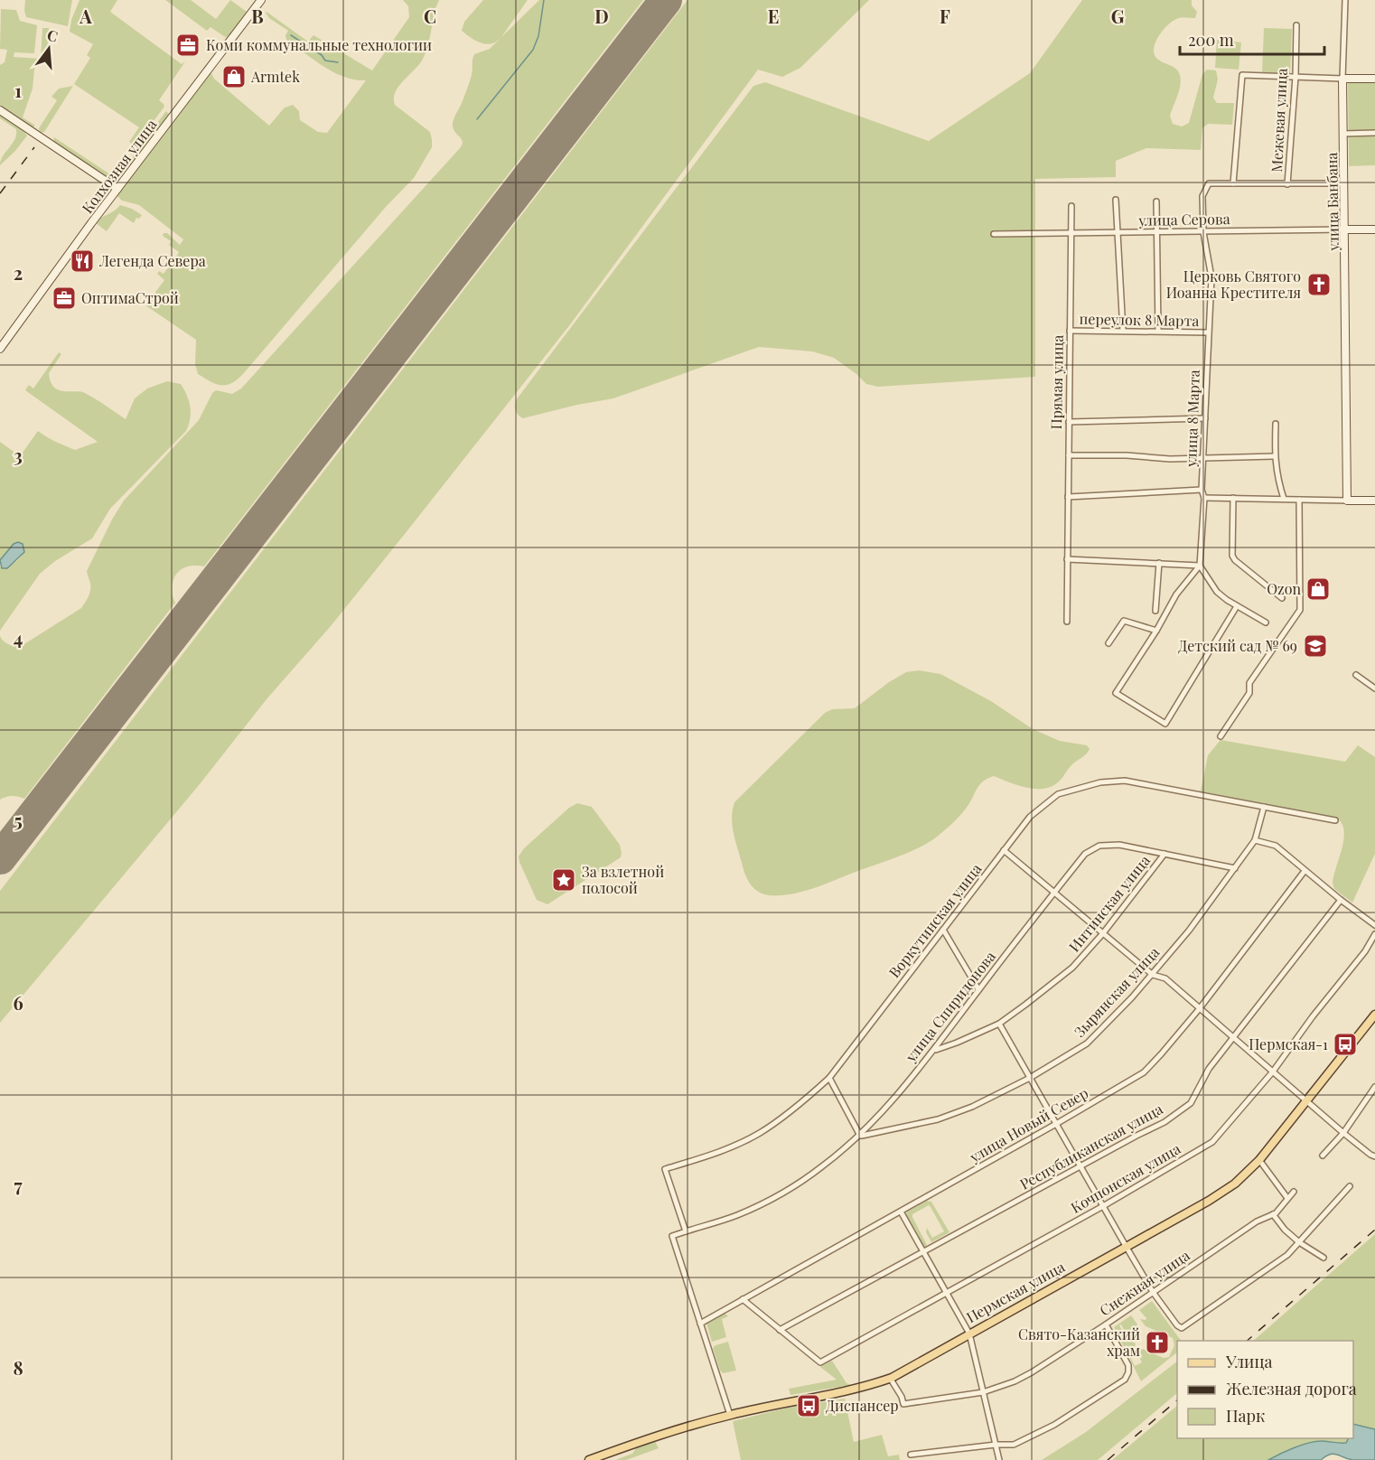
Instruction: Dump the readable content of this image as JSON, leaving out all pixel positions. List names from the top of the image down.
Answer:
{
  "streets": {
    "main road": ["Пермская улица"],
    "street": [
      "Межевая улица",
      "Колхозная улица",
      "улица Банбана",
      "улица Серова",
      "переулок 8 Марта",
      "Прямая улица",
      "улица 8 Марта",
      "Интинская улица",
      "Воркутинская улица",
      "Зырянская улица",
      "улица Спиридонова",
      "улица Новый Север",
      "Республиканская улица",
      "Кочпонская улица",
      "Снежная улица"
    ]
  },
  "crossings": [
    ["улица Банбана", "улица Серова"],
    ["улица Серова", "Прямая улица"],
    ["улица Серова", "улица 8 Марта"],
    ["переулок 8 Марта", "Прямая улица"],
    ["переулок 8 Марта", "улица 8 Марта"],
    ["Интинская улица", "улица Спиридонова"],
    ["Воркутинская улица", "Зырянская улица"],
    ["Воркутинская улица", "улица Спиридонова"],
    ["Зырянская улица", "улица Спиридонова"],
    ["Республиканская улица", "Кочпонская улица"],
    ["Снежная улица", "Пермская улица"]
  ],
  "places": {
    "office": ["Коми коммунальные технологии", "ОптимаСтрой"],
    "shop": ["Armtek", "Ozon"],
    "restaurant": ["Легенда Севера"],
    "church": ["Церковь Святого Иоанна Крестителя", "Свято-Казанский храм"],
    "school or university": ["Детский сад № 69"],
    "place": ["За взлетной полосой"],
    "bus stop": ["Пермская-1", "Диспансер"]
  },
  "legend": ["Улица", "Железная дорога", "Парк"],
  "scale_bar": "200 m",
  "north": "top",
  "grid": {
    "columns": [
      "A",
      "B",
      "C",
      "D",
      "E",
      "F",
      "G"
    ],
    "rows": [
      "1",
      "2",
      "3",
      "4",
      "5",
      "6",
      "7",
      "8"
    ]
  }
}
